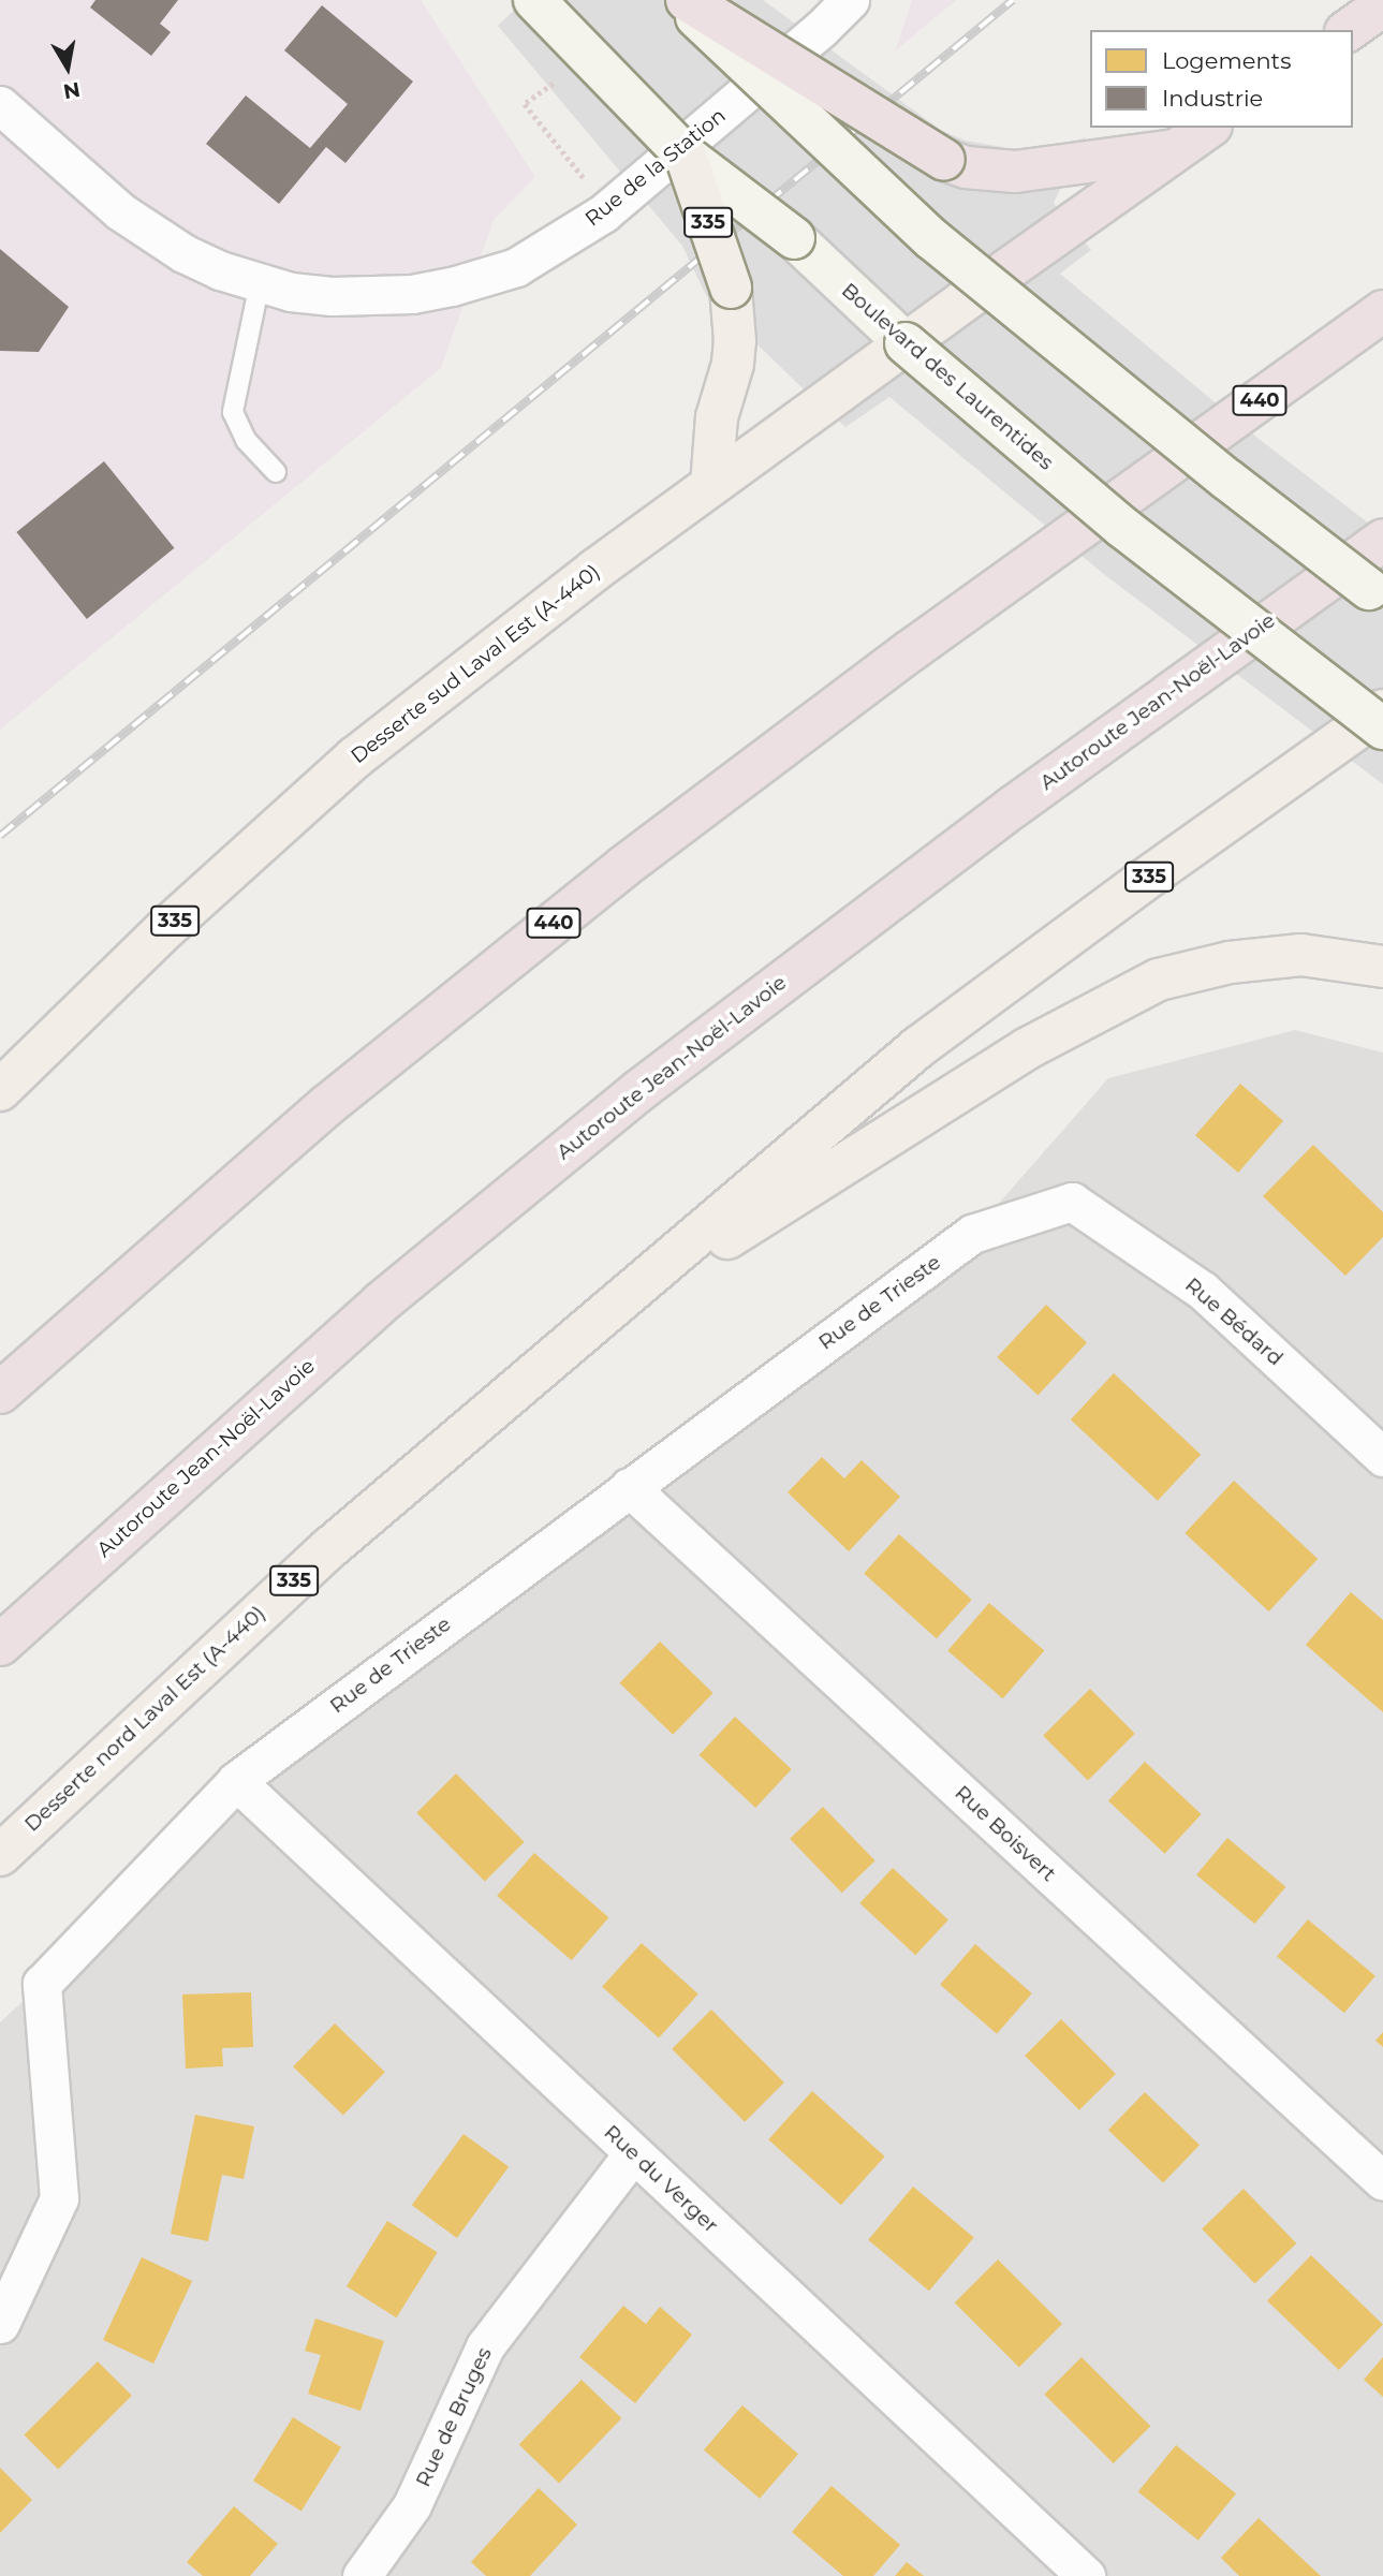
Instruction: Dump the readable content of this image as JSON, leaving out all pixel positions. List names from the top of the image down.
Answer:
{
  "streets": {
    "highway": ["440", "Autoroute Jean-Noël-Lavoie"],
    "main road": [
      "335",
      "Boulevard des Laurentides",
      "Desserte sud Laval Est (A-440)",
      "Desserte nord Laval Est (A-440)"
    ],
    "street": [
      "Rue de la Station",
      "Rue de Trieste",
      "Rue Bédard",
      "Rue Boisvert",
      "Rue du Verger",
      "Rue de Bruges"
    ]
  },
  "crossings": [
    ["335", "Boulevard des Laurentides"],
    ["335", "Desserte sud Laval Est (A-440)"],
    ["335", "Desserte nord Laval Est (A-440)"],
    ["Boulevard des Laurentides", "Desserte sud Laval Est (A-440)"],
    ["Rue de Trieste", "Rue Bédard"],
    ["Rue de Trieste", "Rue Boisvert"],
    ["Rue de Trieste", "Rue du Verger"],
    ["Rue du Verger", "Rue de Bruges"]
  ],
  "legend": ["Logements", "Industrie"],
  "north": "bottom"
}
